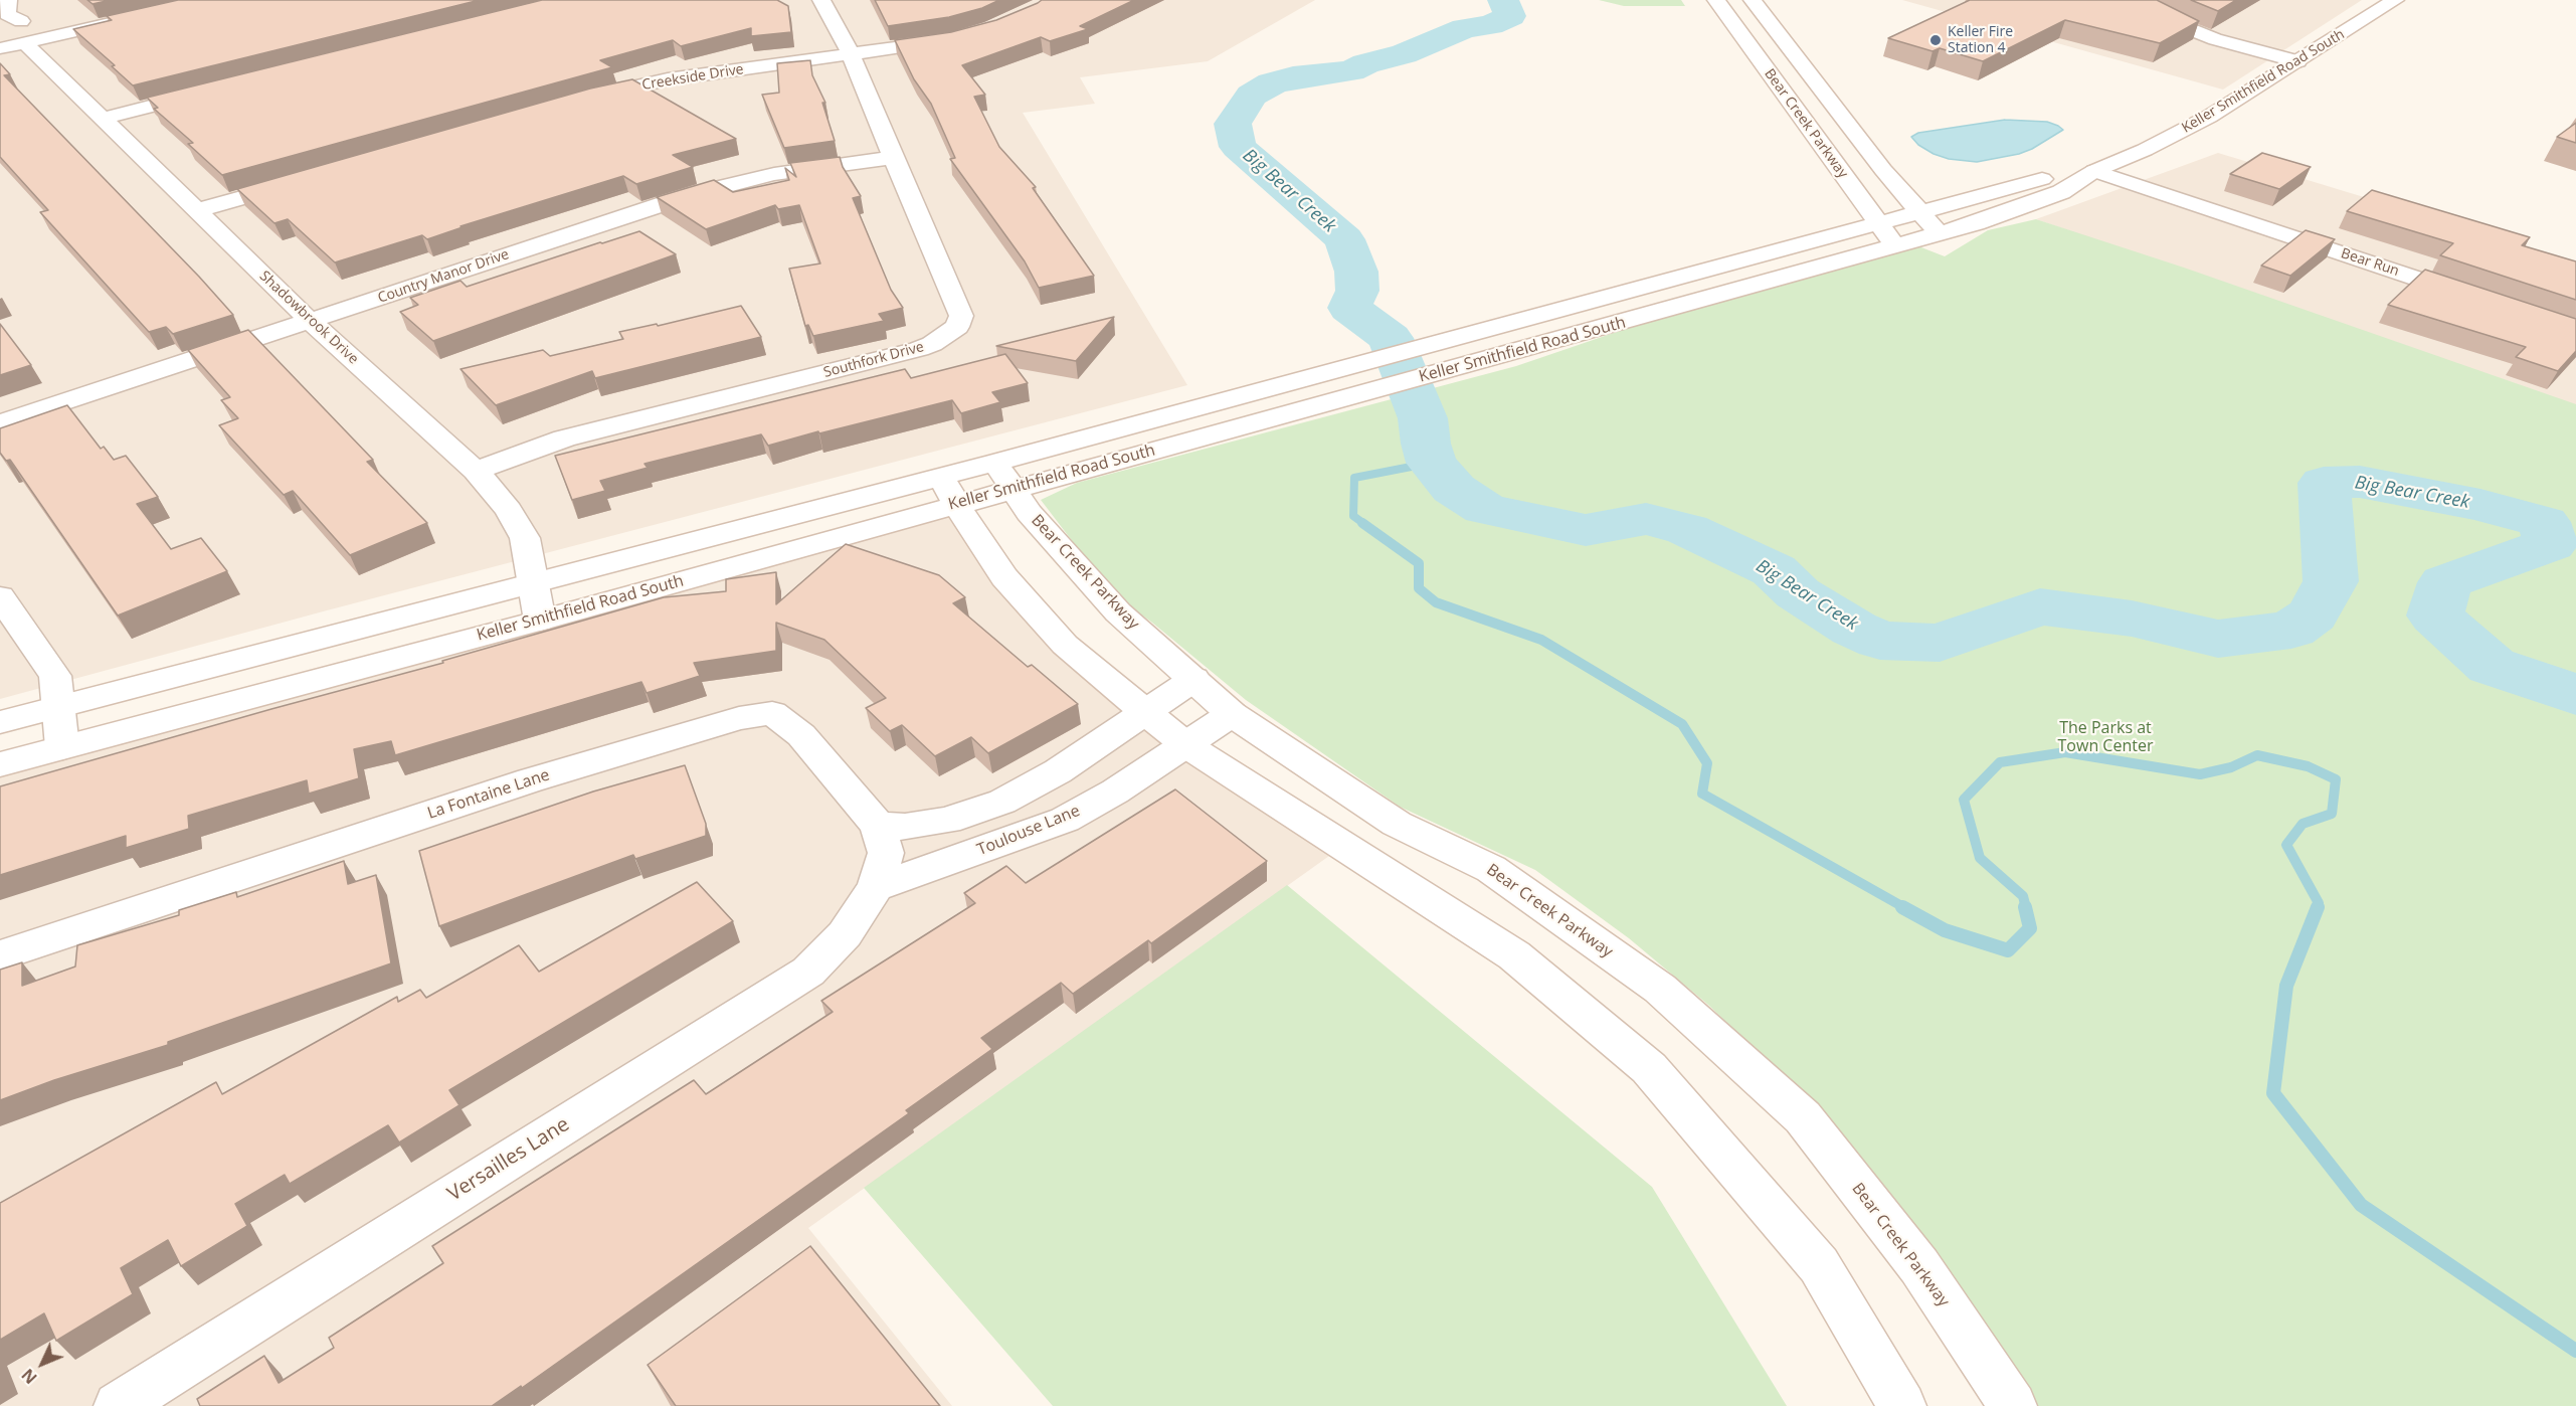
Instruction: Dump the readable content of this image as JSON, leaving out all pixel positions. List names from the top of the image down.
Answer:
{
  "streets": {
    "main road": [
      "Creekside Drive",
      "Keller Smithfield Road South",
      "Bear Creek Parkway",
      "Bear Run",
      "Country Manor Drive",
      "Shadowbrook Drive",
      "Southfork Drive",
      "La Fontaine Lane",
      "Toulouse Lane",
      "Versailles Lane"
    ]
  },
  "crossings": [
    ["Creekside Drive", "Southfork Drive"],
    ["Keller Smithfield Road South", "Bear Creek Parkway"],
    ["Keller Smithfield Road South", "Bear Run"],
    ["Keller Smithfield Road South", "Shadowbrook Drive"],
    ["Bear Creek Parkway", "Toulouse Lane"],
    ["Country Manor Drive", "Shadowbrook Drive"],
    ["Country Manor Drive", "Southfork Drive"],
    ["Shadowbrook Drive", "Southfork Drive"],
    ["La Fontaine Lane", "Toulouse Lane"],
    ["La Fontaine Lane", "Versailles Lane"],
    ["Toulouse Lane", "Versailles Lane"]
  ],
  "water": ["Big Bear Creek"],
  "parks": ["The Parks at Town Center"],
  "places": ["Keller Fire Station 4"],
  "north": "bottom left"
}
